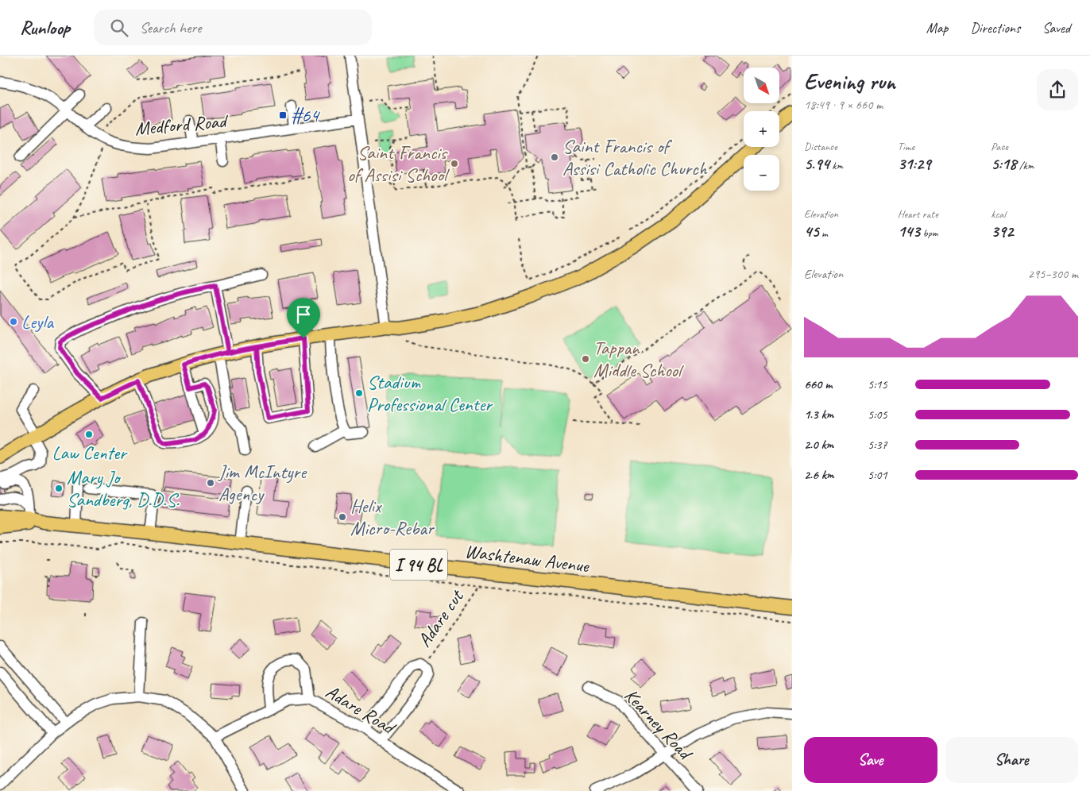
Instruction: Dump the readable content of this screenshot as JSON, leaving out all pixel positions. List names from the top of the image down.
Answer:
{
  "streets": {
    "main road": ["Washtenaw Avenue", "I 94 BL"],
    "street": ["Medford Road", "Adare Road", "Kearney Road"],
    "path": ["Adare cut"]
  },
  "places": {
    "transit": ["#64"],
    "other": [
      "Saint Francis of Assisi Catholic Church",
      "Saint Francis of Assisi School",
      "Leyla",
      "Tappan Middle School",
      "Stadium Professional Center",
      "Law Center",
      "Jim McIntyre Agency",
      "Mary Jo Sandberg, D.D.S.",
      "Helix Micro-Rebar"
    ]
  },
  "north": "bottom right",
  "page": {
    "header": "Runloop",
    "search": "Search here",
    "nav": ["Map", "Directions", "Saved"],
    "heading": ["Evening run", "18:49 · 9 × 660 m"],
    "map_buttons": ["+", "−"],
    "stats": [
      ["Distance", "5.94 km"],
      ["Time", "31:29"],
      ["Pace", "5:18 /km"],
      ["Elevation", "45 m"],
      ["Heart rate", "143 bpm"],
      ["kcal", "392"]
    ],
    "chart": ["Elevation", "295–300 m"],
    "list": [
      {
        "name": "660 m",
        "note": "5:15"
      },
      {
        "name": "1.3 km",
        "note": "5:05"
      },
      {
        "name": "2.0 km",
        "note": "5:37"
      },
      {
        "name": "2.6 km",
        "note": "5:01"
      }
    ],
    "buttons": ["Save", "Share"]
  }
}
